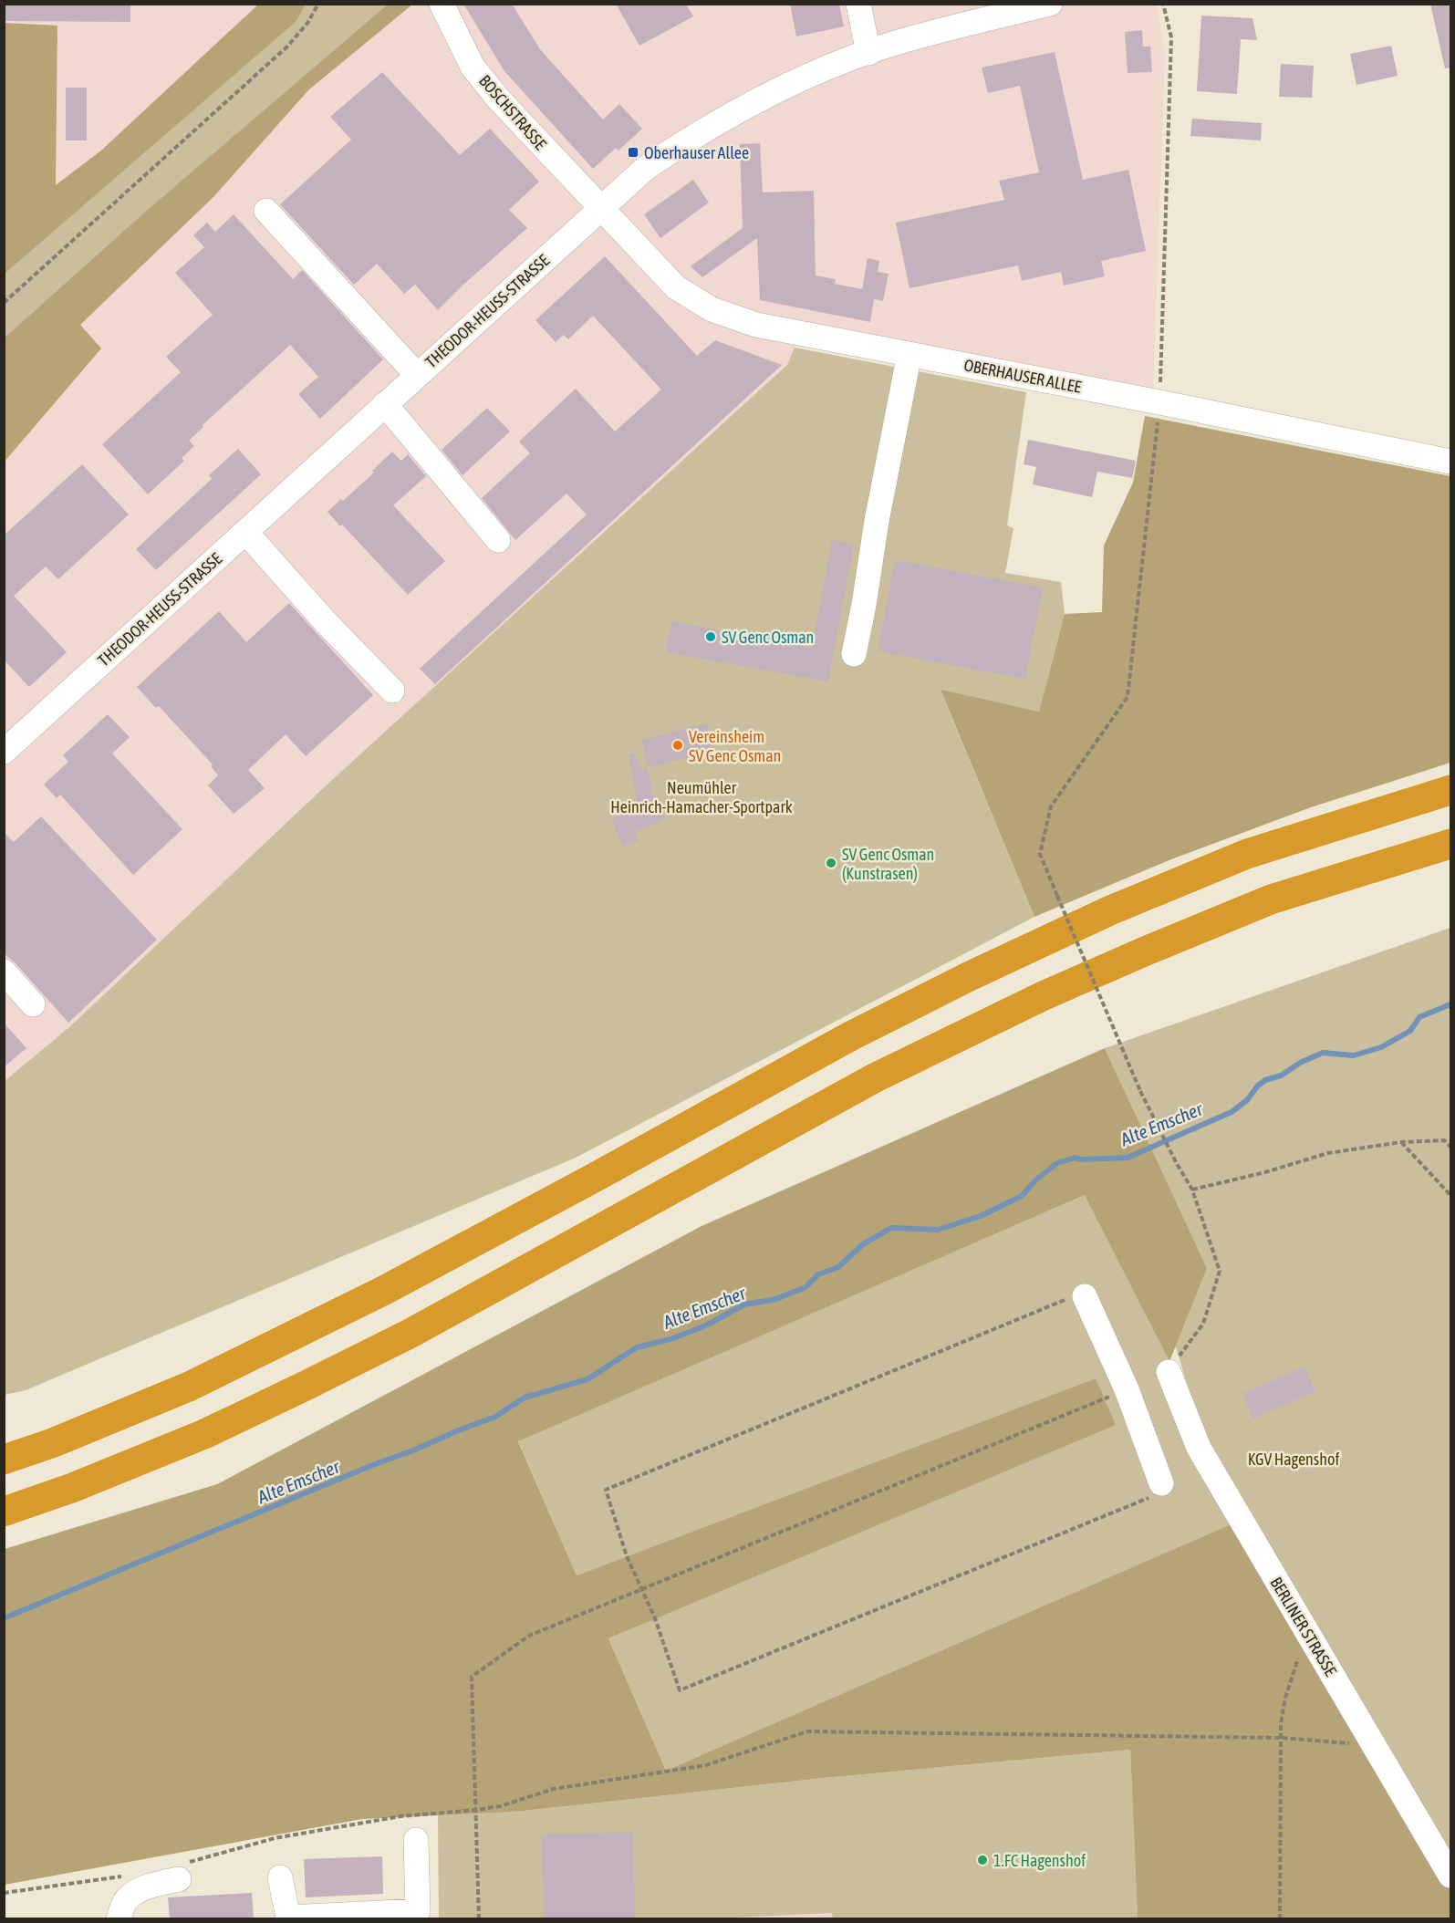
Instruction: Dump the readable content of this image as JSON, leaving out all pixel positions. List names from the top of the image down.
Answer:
{
  "streets": {
    "street": [
      "BOSCHSTRASSE",
      "THEODOR-HEUSS-STRASSE",
      "OBERHAUSER ALLEE",
      "BERLINER STRASSE"
    ]
  },
  "crossings": [
    ["BOSCHSTRASSE", "THEODOR-HEUSS-STRASSE"],
    ["BOSCHSTRASSE", "OBERHAUSER ALLEE"],
    ["THEODOR-HEUSS-STRASSE", "OBERHAUSER ALLEE"]
  ],
  "water": ["Alte Emscher"],
  "parks": ["Neumühler Heinrich-Hamacher-Sportpark", "KGV Hagenshof"],
  "places": {
    "transit": ["Oberhauser Allee"],
    "other": [
      "SV Genc Osman",
      "Vereinsheim SV Genc Osman",
      "SV Genc Osman (Kunstrasen)",
      "1.FC Hagenshof"
    ]
  }
}
